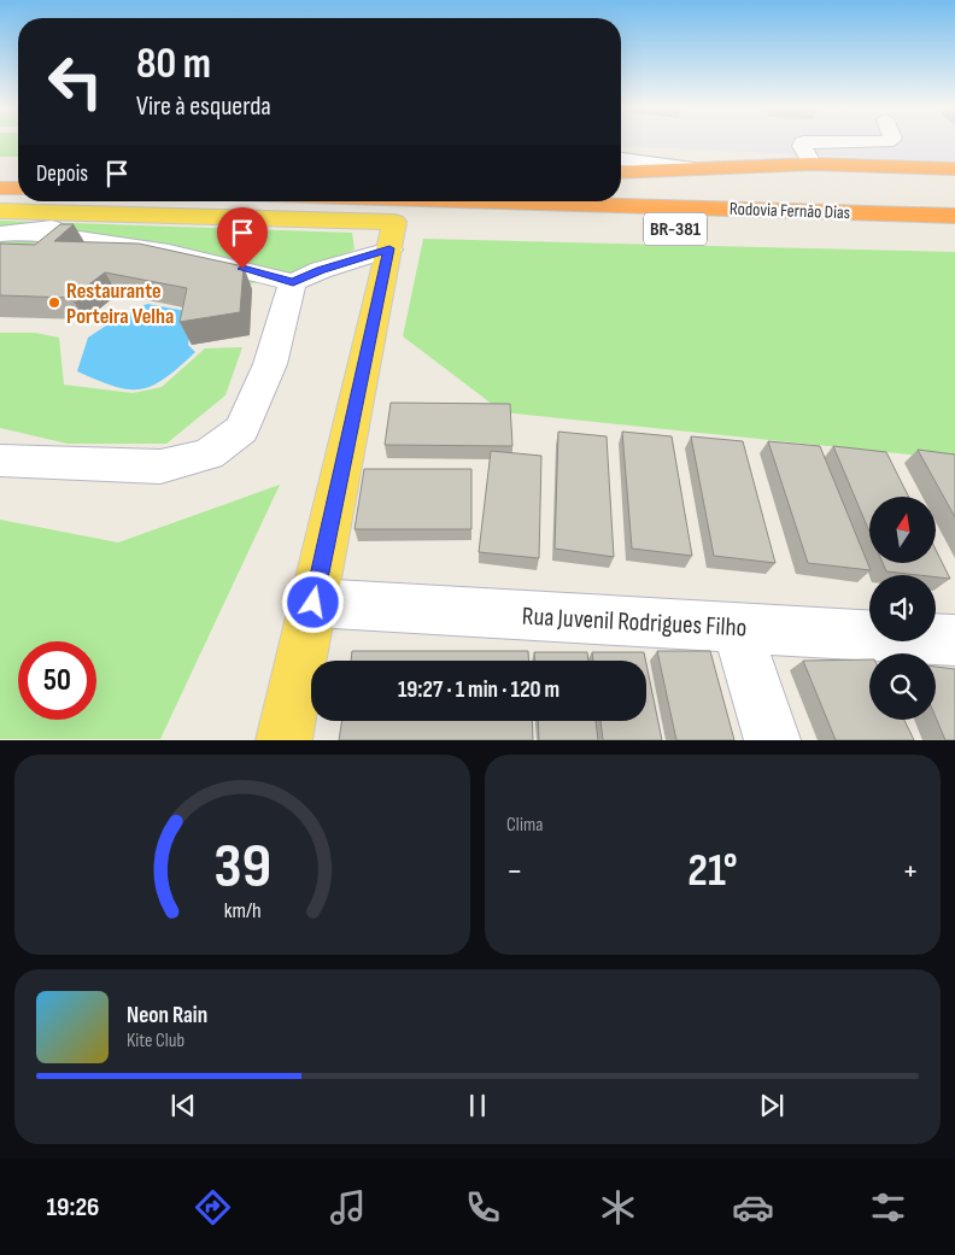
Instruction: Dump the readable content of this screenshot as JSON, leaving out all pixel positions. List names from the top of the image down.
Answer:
{
  "streets": {
    "highway": ["Rodovia Fernão Dias", "BR-381"],
    "street": ["Rua Juvenil Rodrigues Filho"]
  },
  "places": ["Restaurante Porteira Velha"],
  "north": "top",
  "page": {
    "turn": ["80 m", "Vire à esquerda"],
    "then": "Depois",
    "limit": "50",
    "trip": "19:27 · 1 min · 120 m",
    "tile": "Clima",
    "heat": ["−", "21°", "+"],
    "song": ["Neon Rain", "Kite Club"],
    "tabs": "19:26",
    "gauge": ["39", "km/h"]
  }
}
